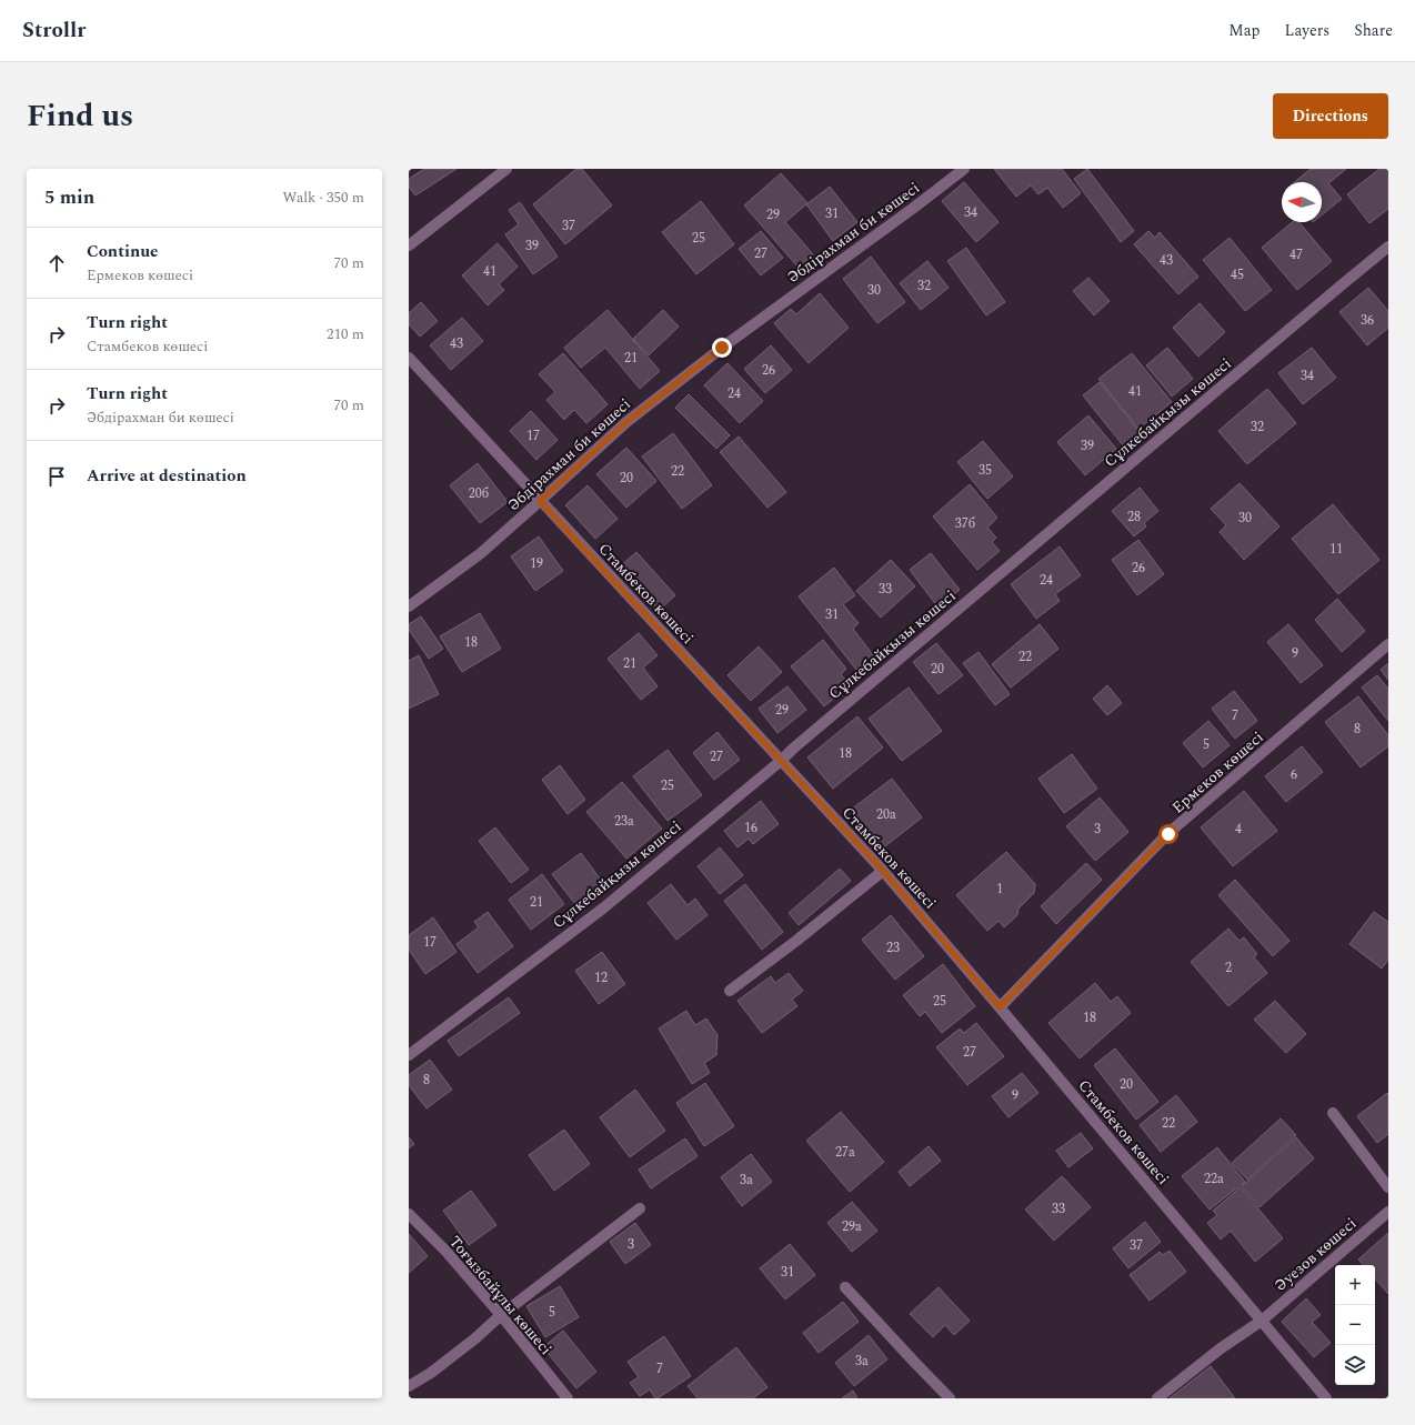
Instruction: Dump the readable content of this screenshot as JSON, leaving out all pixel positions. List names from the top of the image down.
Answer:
{
  "streets": {
    "street": [
      "Әбдірахман би көшесі",
      "Сұлкебайқызы көшесі",
      "Стамбеков көшесі",
      "Ермеков көшесі",
      "Әуезов көшесі",
      "Тоғызбайұлы көшесі"
    ]
  },
  "crossings": [
    ["Әбдірахман би көшесі", "Стамбеков көшесі"],
    ["Сұлкебайқызы көшесі", "Стамбеков көшесі"],
    ["Стамбеков көшесі", "Ермеков көшесі"],
    ["Стамбеков көшесі", "Әуезов көшесі"]
  ],
  "house_numbers": [
    "34",
    "31",
    "29",
    "37",
    "25",
    "39",
    "27",
    "47",
    "43",
    "41",
    "45",
    "32",
    "30",
    "36",
    "43",
    "21",
    "26",
    "34",
    "41",
    "24",
    "32",
    "17",
    "39",
    "35",
    "22",
    "20",
    "20б",
    "28",
    "30",
    "37б",
    "11",
    "19",
    "26",
    "24",
    "33",
    "31",
    "18",
    "9",
    "22",
    "21",
    "20",
    "29",
    "7",
    "8",
    "5",
    "18",
    "27",
    "6",
    "25",
    "20а",
    "23а",
    "16",
    "3",
    "4",
    "1",
    "21",
    "17",
    "23",
    "2",
    "12",
    "25",
    "18",
    "27",
    "8",
    "20",
    "9",
    "22",
    "27а",
    "22а",
    "3а",
    "33",
    "29а",
    "3",
    "37",
    "31",
    "5",
    "3а",
    "7"
  ],
  "north": "left",
  "page": {
    "header": "Strollr",
    "nav": ["Map", "Layers", "Share"],
    "title": "Find us",
    "buttons": "Directions",
    "heading": ["5 min", "Walk · 350 m"],
    "list": [
      ["Continue", "Ермеков көшесі", "70 m"],
      ["Turn right", "Стамбеков көшесі", "210 m"],
      ["Turn right", "Әбдірахман би көшесі", "70 m"],
      "Arrive at destination"
    ],
    "map_buttons": ["+", "−"]
  }
}
